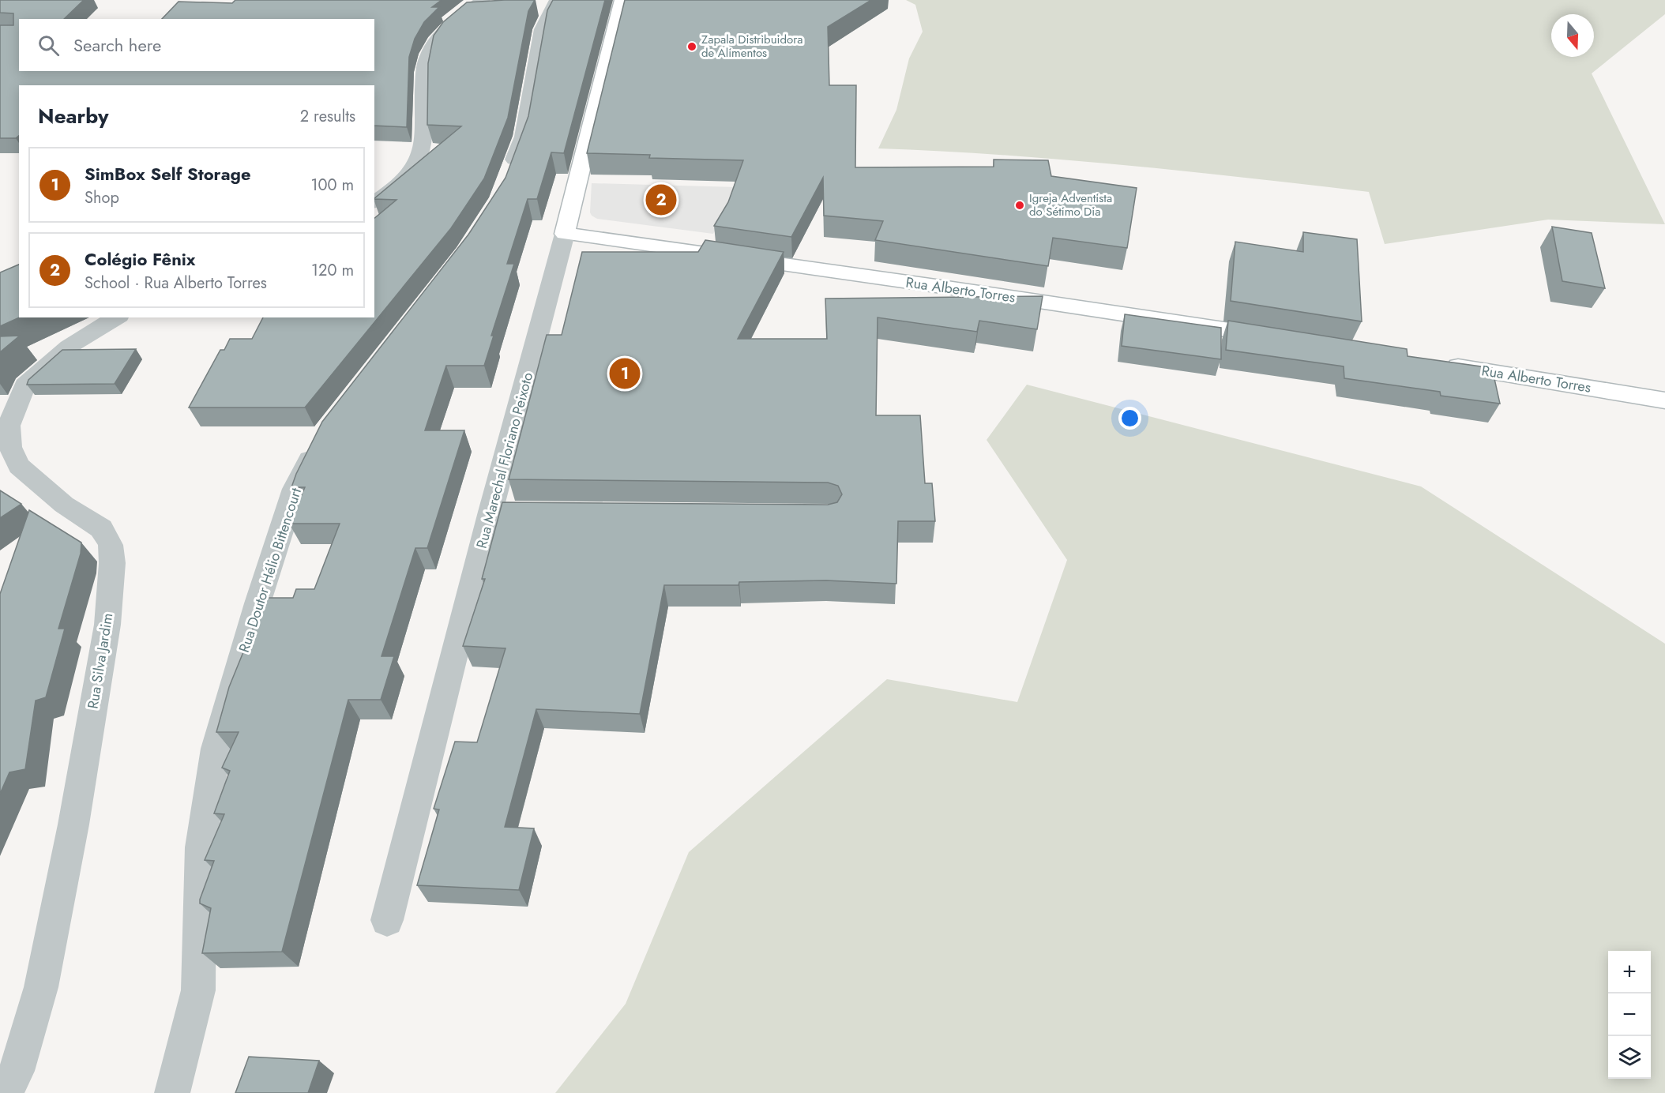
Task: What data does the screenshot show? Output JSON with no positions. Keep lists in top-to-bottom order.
{
  "streets": {
    "main road": ["Rua Alberto Torres", "Rua Marechal Floriano Peixoto"],
    "street": ["Rua Doutor Hélio Bittencourt", "Rua Silva Jardim"]
  },
  "crossings": [
    ["Rua Alberto Torres", "Rua Marechal Floriano Peixoto"]
  ],
  "places": ["Zapala Distribuidora de Alimentos", "Igreja Adventista do Sétimo Dia"],
  "north": "bottom",
  "page": {
    "search": "Search here",
    "heading": ["Nearby", "2 results"],
    "list": [
      {
        "mark": "1",
        "name": "SimBox Self Storage",
        "note": "Shop",
        "value": "100 m"
      },
      {
        "mark": "2",
        "name": "Colégio Fênix",
        "note": "School · Rua Alberto Torres",
        "value": "120 m"
      }
    ],
    "pins": ["2", "1"],
    "map_buttons": ["+", "−"]
  }
}
